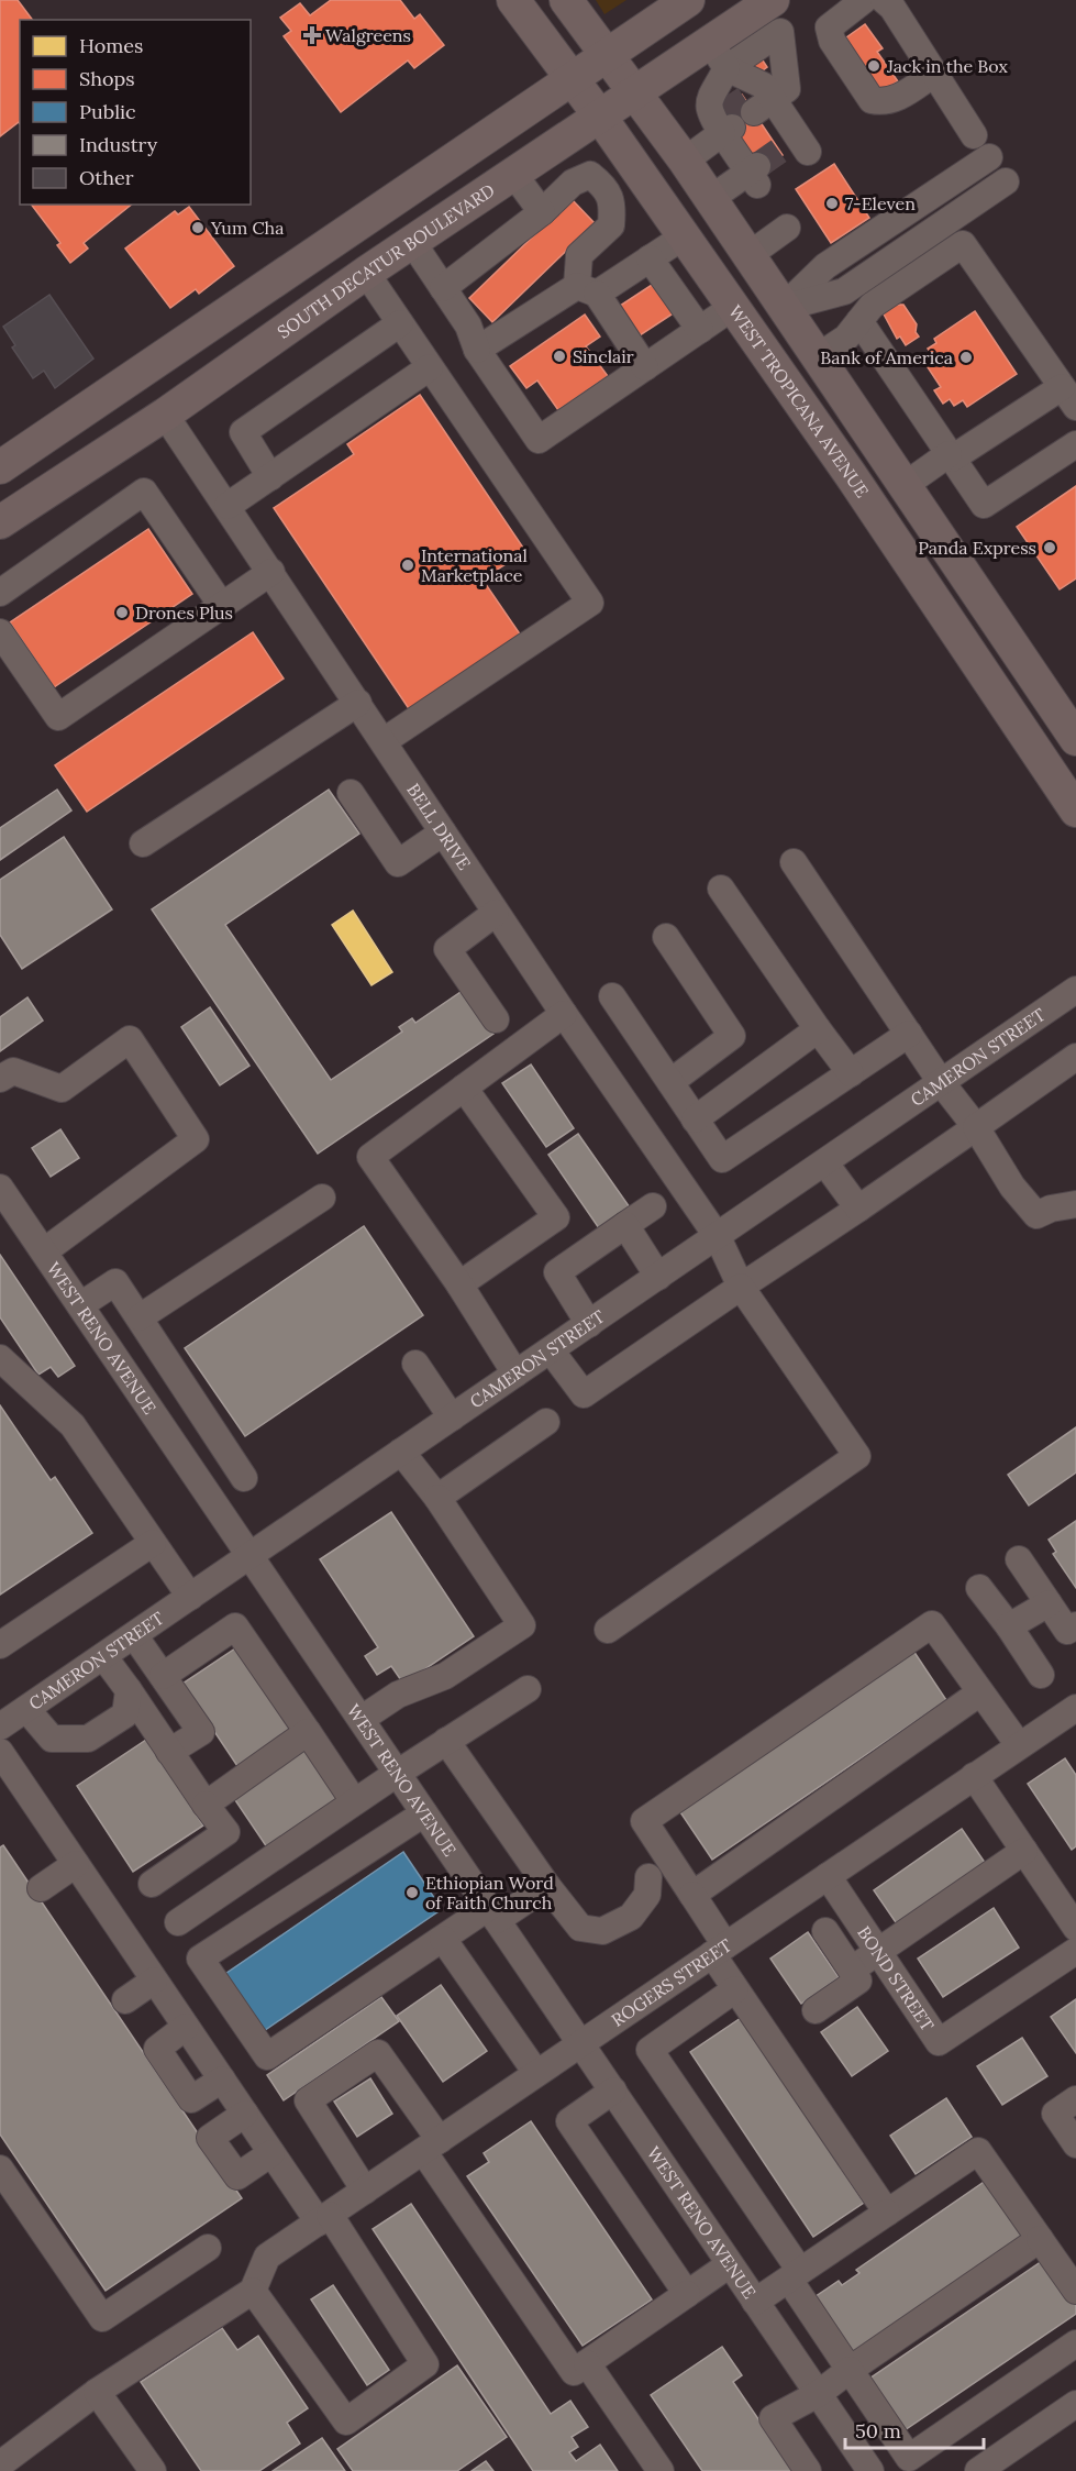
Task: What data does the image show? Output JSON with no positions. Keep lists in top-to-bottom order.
{
  "streets": {
    "main road": ["SOUTH DECATUR BOULEVARD", "WEST TROPICANA AVENUE"],
    "street": [
      "BELL DRIVE",
      "CAMERON STREET",
      "WEST RENO AVENUE",
      "BOND STREET",
      "ROGERS STREET"
    ]
  },
  "crossings": [
    ["SOUTH DECATUR BOULEVARD", "WEST TROPICANA AVENUE"],
    ["SOUTH DECATUR BOULEVARD", "BELL DRIVE"],
    ["BELL DRIVE", "CAMERON STREET"],
    ["CAMERON STREET", "WEST RENO AVENUE"],
    ["WEST RENO AVENUE", "ROGERS STREET"],
    ["BOND STREET", "ROGERS STREET"]
  ],
  "places": {
    "health": ["Walgreens"],
    "other": [
      "Jack in the Box",
      "7-Eleven",
      "Yum Cha",
      "Sinclair",
      "Bank of America",
      "Panda Express",
      "International Marketplace",
      "Drones Plus",
      "Ethiopian Word of Faith Church"
    ]
  },
  "legend": [
    "Homes",
    "Shops",
    "Public",
    "Industry",
    "Other"
  ],
  "scale_bar": "50 m"
}
